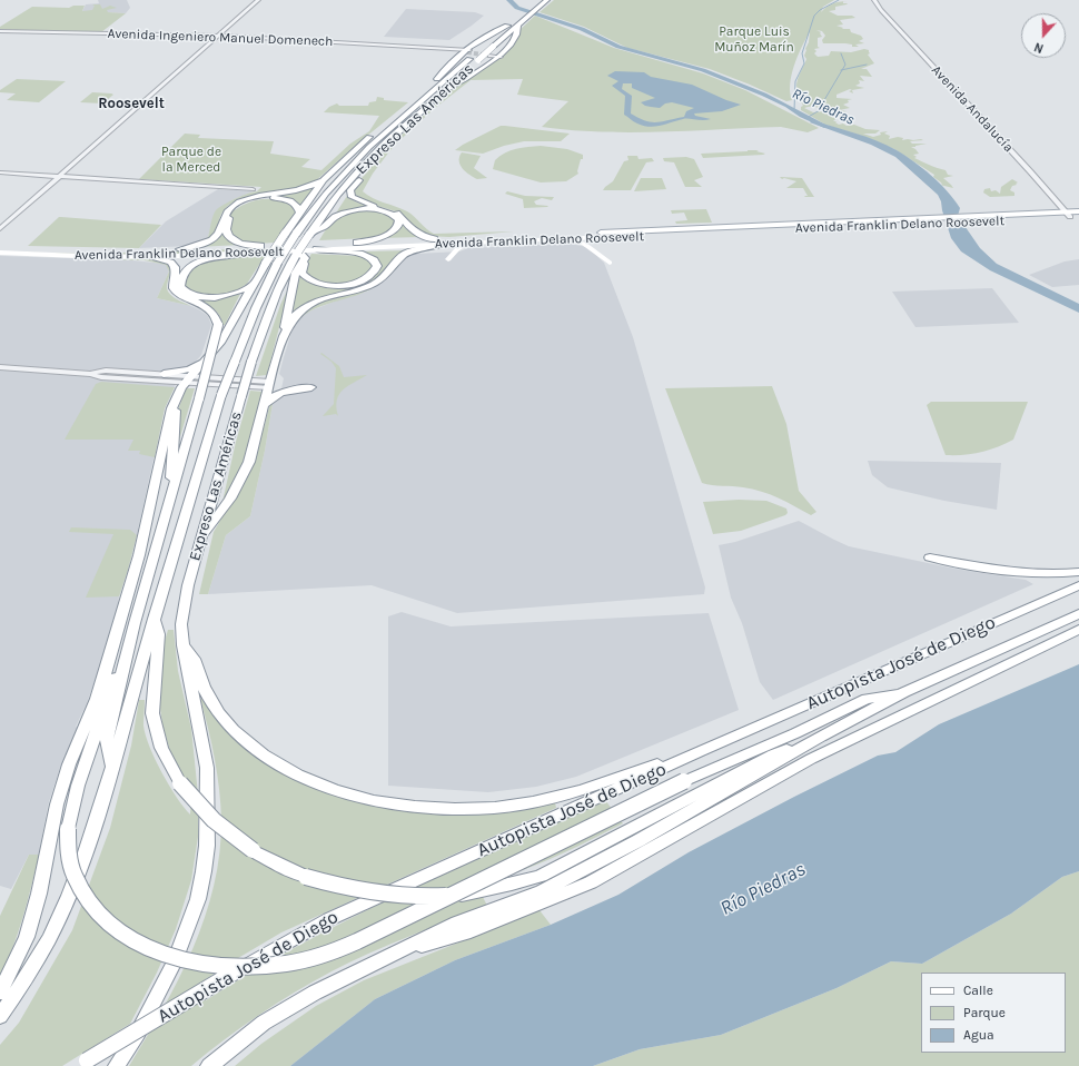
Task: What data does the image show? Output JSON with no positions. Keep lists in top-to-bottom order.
{
  "streets": {
    "highway": ["Expreso Las Américas", "Autopista José de Diego"],
    "main road": ["Avenida Franklin Delano Roosevelt"],
    "street": ["Avenida Ingeniero Manuel Domenech", "Avenida Andalucía"]
  },
  "crossings": [
    ["Avenida Ingeniero Manuel Domenech", "Expreso Las Américas"],
    ["Avenida Andalucía", "Avenida Franklin Delano Roosevelt"]
  ],
  "districts": ["Roosevelt"],
  "water": ["Río Piedras"],
  "parks": ["Parque Luis Muñoz Marín", "Parque de la Merced"],
  "legend": ["Calle", "Parque", "Agua"],
  "north": "bottom"
}
